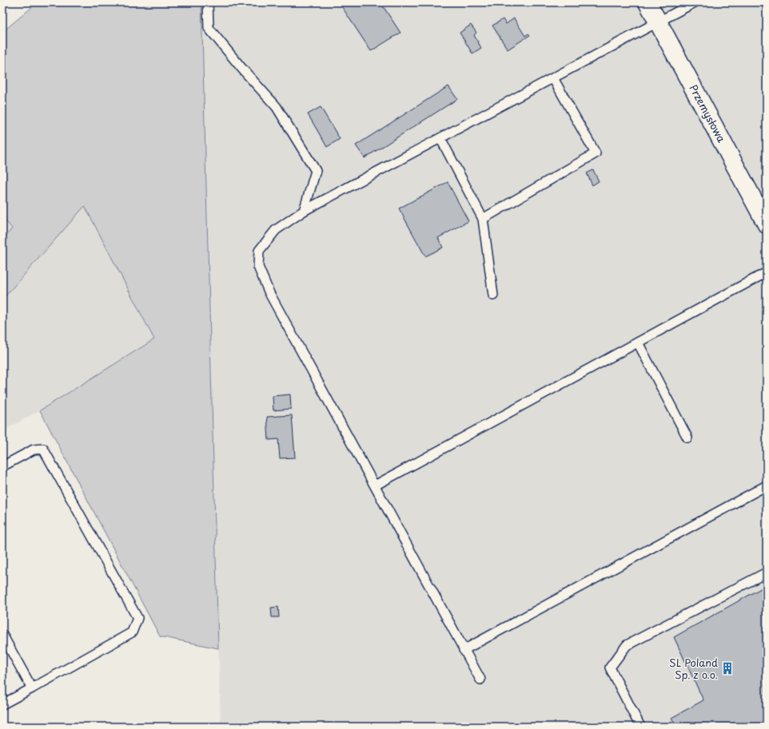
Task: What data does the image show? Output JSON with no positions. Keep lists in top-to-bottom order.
{
  "streets": {
    "street": ["Przemysłowa"]
  },
  "places": {
    "building": ["SL Poland Sp. z o.o."]
  }
}
